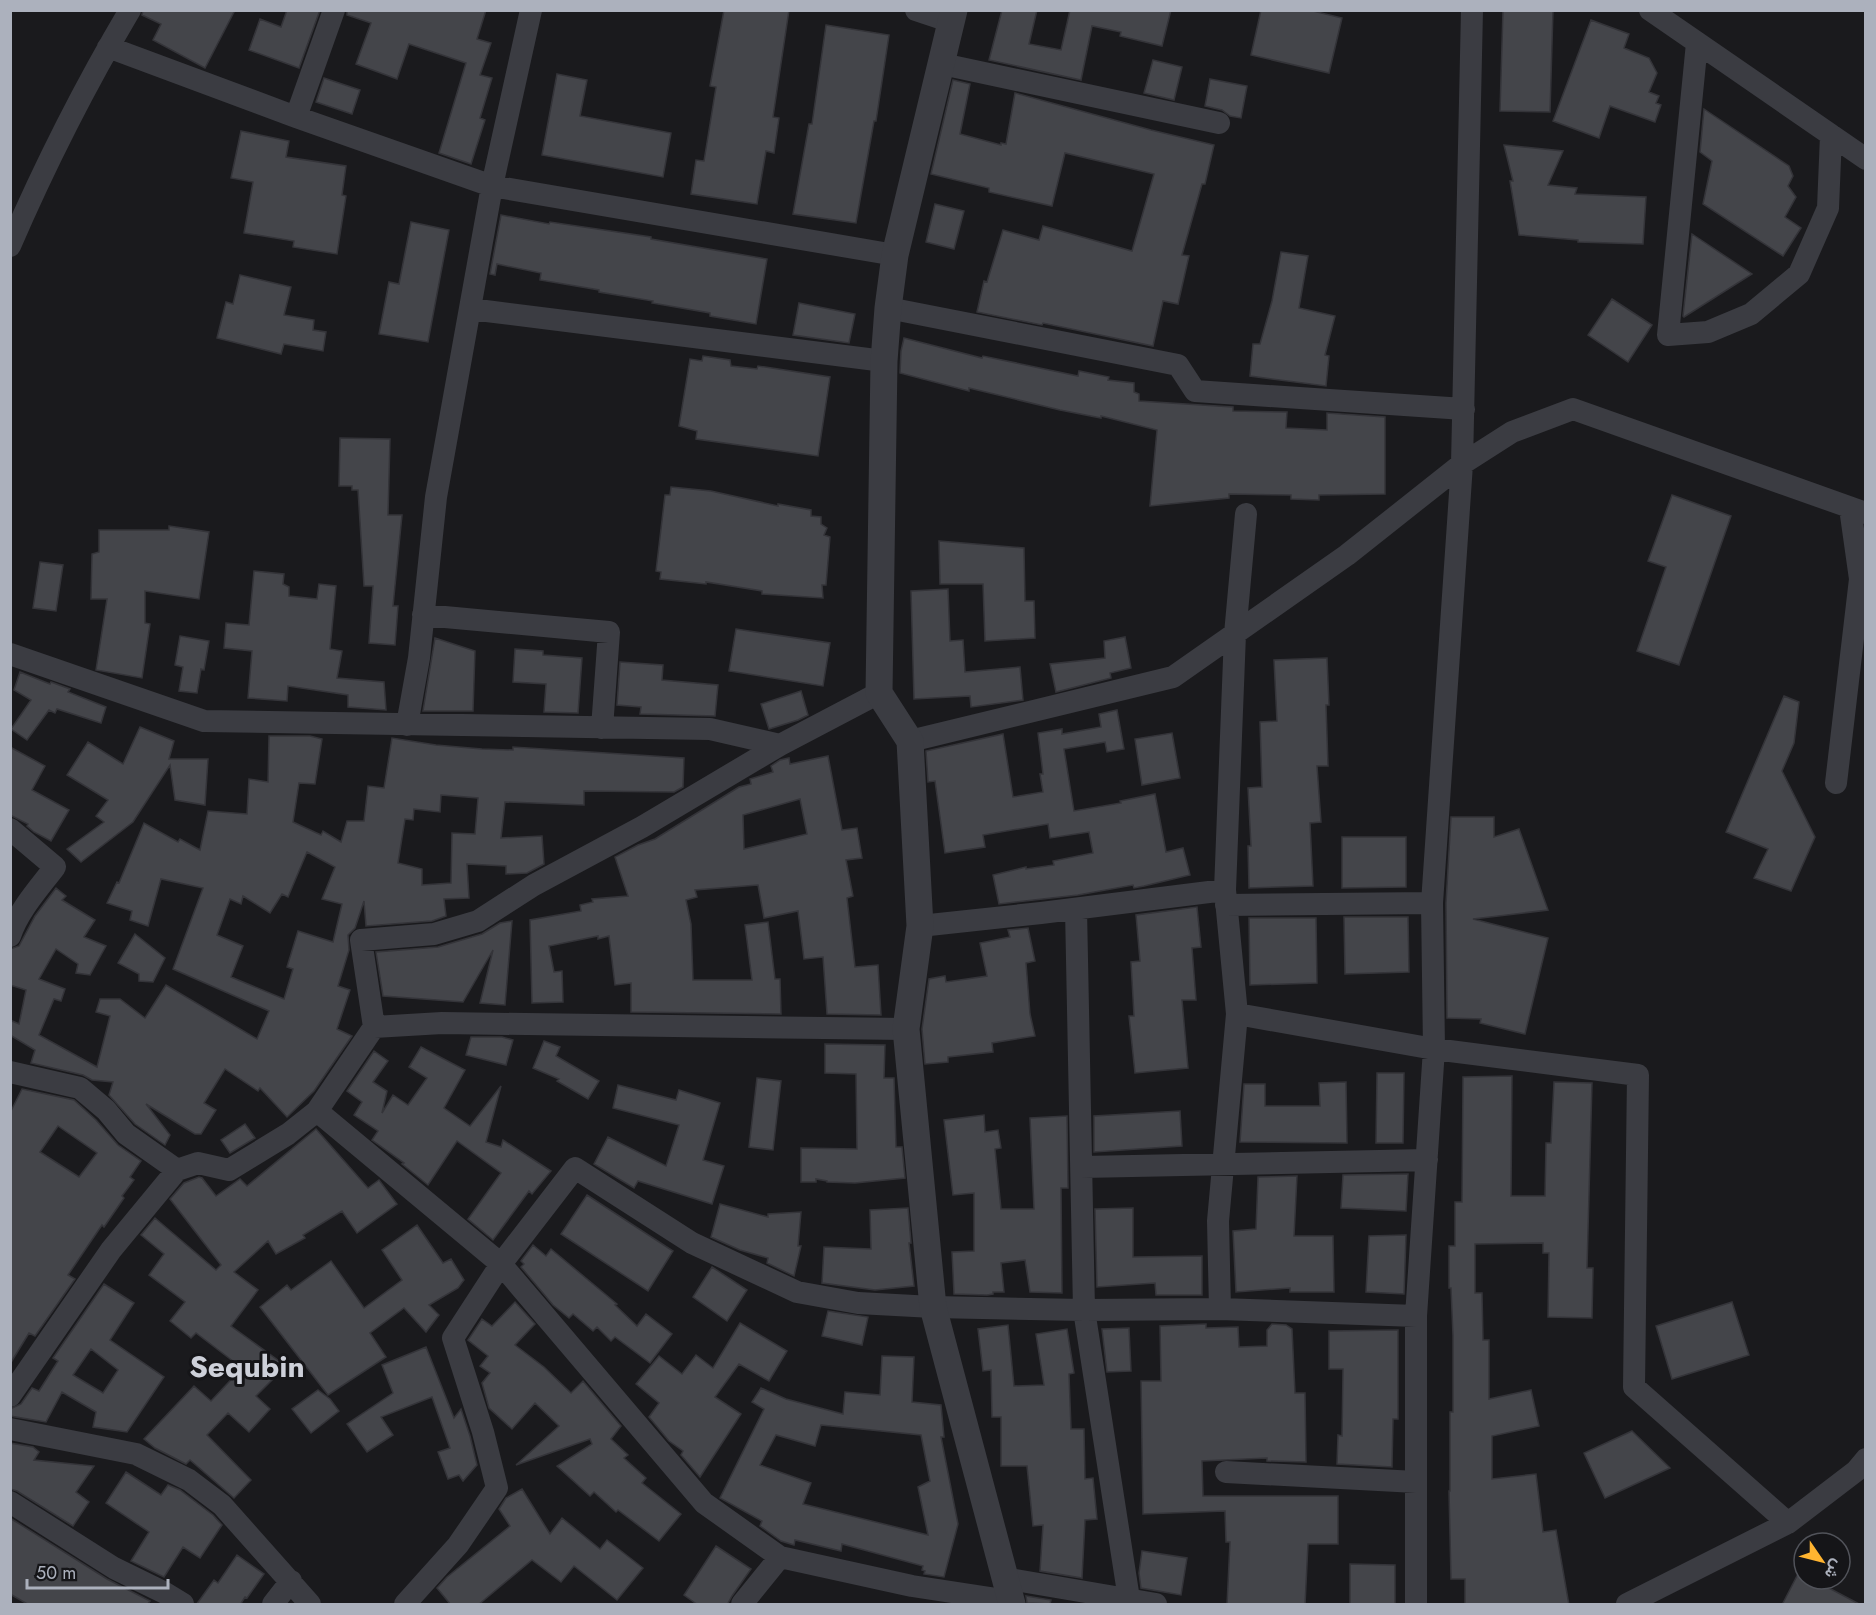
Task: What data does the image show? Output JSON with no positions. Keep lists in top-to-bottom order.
{
  "districts": ["Sequbin"],
  "scale_bar": "50 m",
  "north": "bottom right"
}
